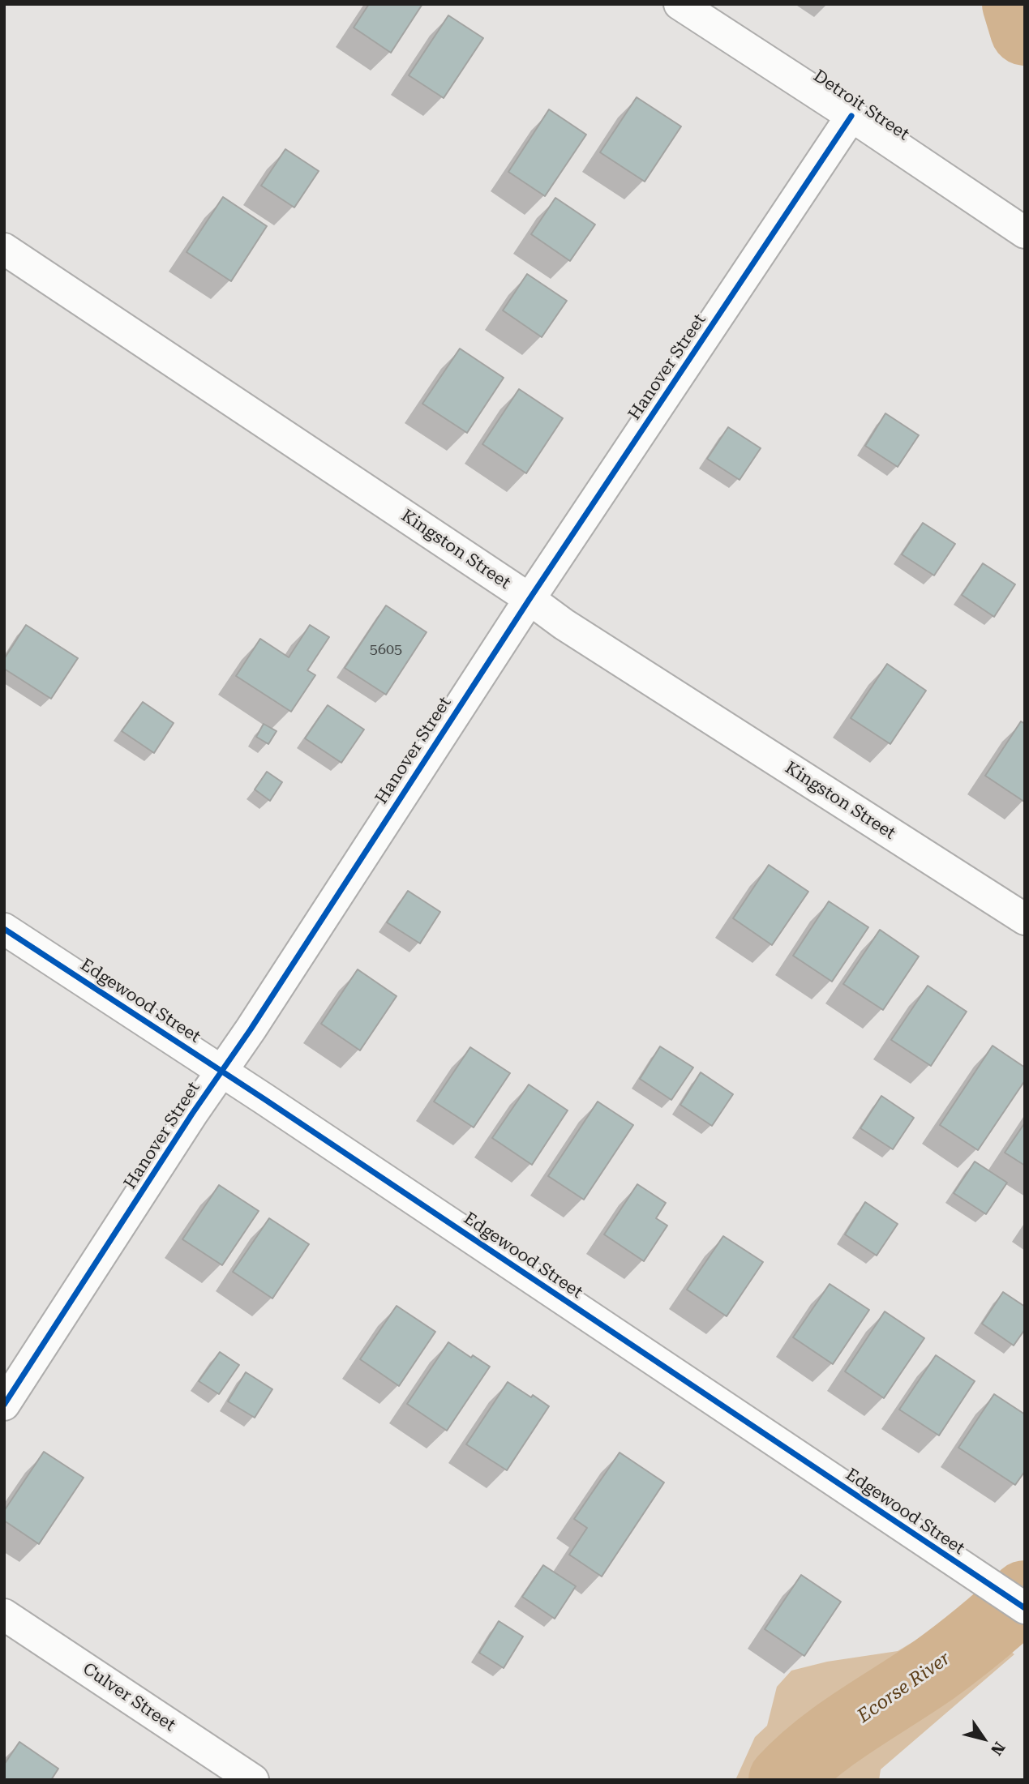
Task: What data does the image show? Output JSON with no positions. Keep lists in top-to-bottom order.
{
  "streets": {
    "street": [
      "Detroit Street",
      "Hanover Street",
      "Kingston Street",
      "Edgewood Street",
      "Culver Street"
    ]
  },
  "crossings": [
    ["Detroit Street", "Hanover Street"],
    ["Hanover Street", "Kingston Street"],
    ["Hanover Street", "Edgewood Street"]
  ],
  "water": ["Ecorse River"],
  "house_numbers": ["5605"],
  "north": "bottom right"
}
